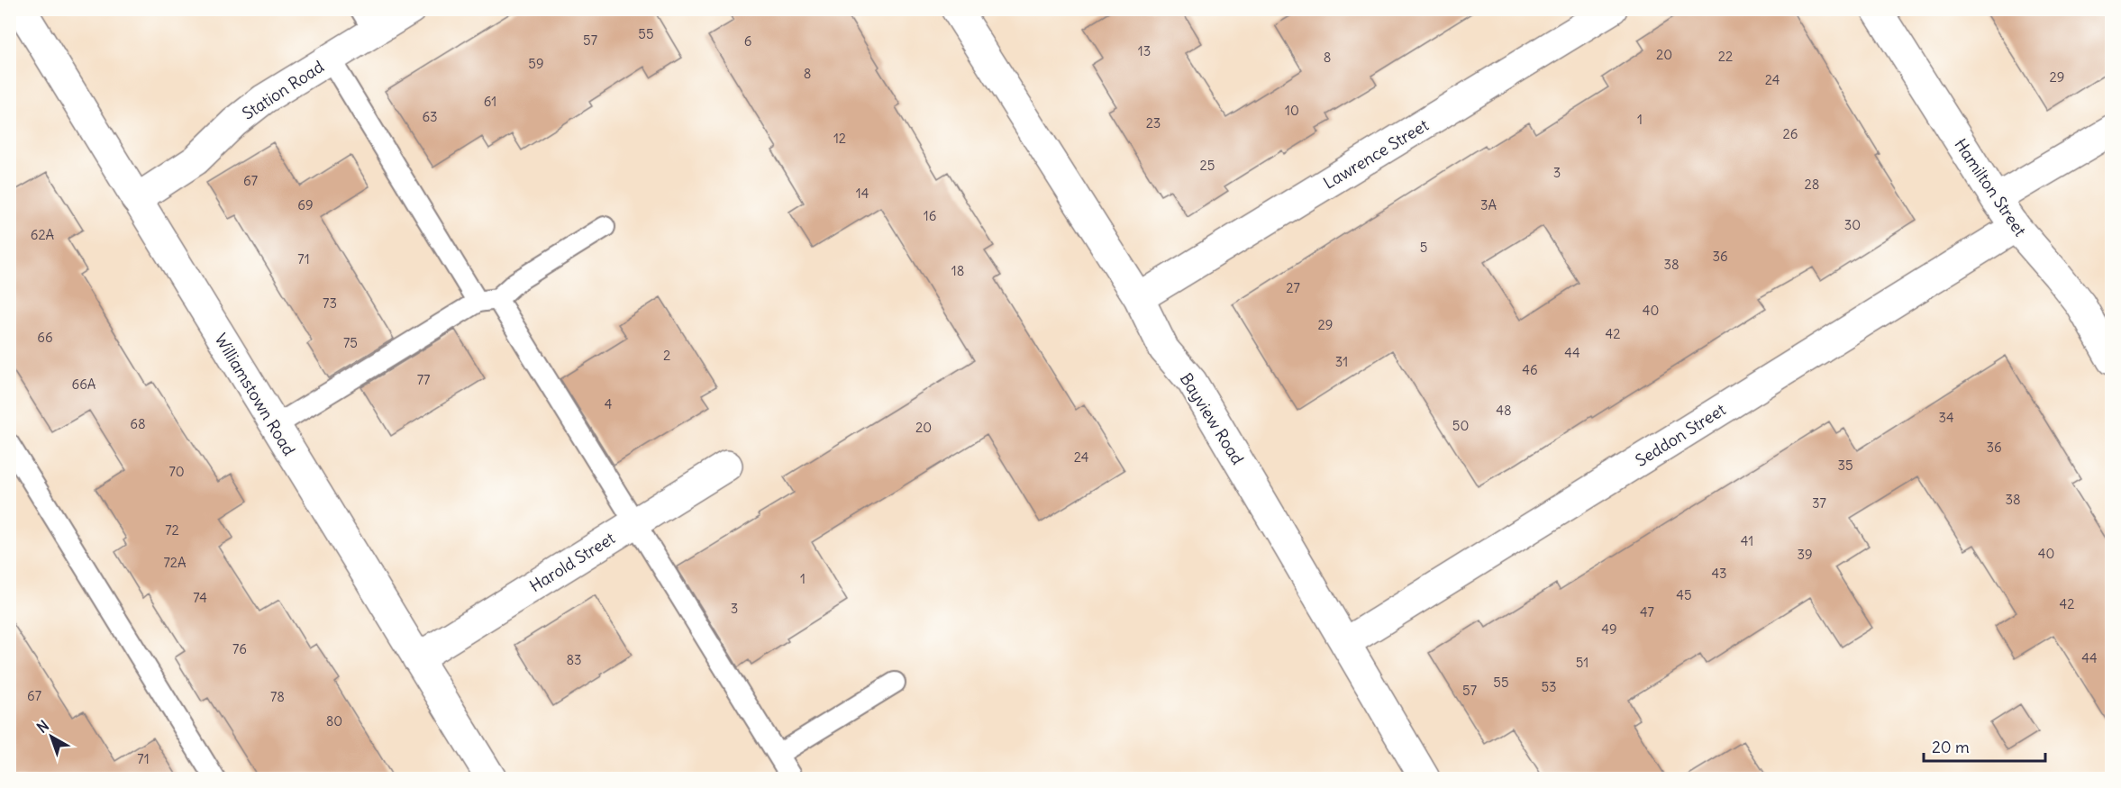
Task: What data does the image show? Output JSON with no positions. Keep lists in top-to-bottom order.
{
  "streets": {
    "street": [
      "Station Road",
      "Lawrence Street",
      "Hamilton Street",
      "Williamstown Road",
      "Bayview Road",
      "Seddon Street",
      "Harold Street"
    ]
  },
  "crossings": [
    ["Station Road", "Williamstown Road"],
    ["Lawrence Street", "Bayview Road"],
    ["Hamilton Street", "Seddon Street"],
    ["Williamstown Road", "Harold Street"],
    ["Bayview Road", "Seddon Street"]
  ],
  "house_numbers": [
    "55",
    "57",
    "6",
    "13",
    "20",
    "22",
    "8",
    "59",
    "8",
    "29",
    "24",
    "61",
    "10",
    "63",
    "1",
    "23",
    "26",
    "12",
    "25",
    "3",
    "67",
    "28",
    "14",
    "69",
    "3A",
    "16",
    "30",
    "62A",
    "5",
    "36",
    "71",
    "38",
    "18",
    "27",
    "73",
    "40",
    "29",
    "42",
    "66",
    "75",
    "44",
    "2",
    "31",
    "46",
    "77",
    "66A",
    "4",
    "48",
    "34",
    "68",
    "50",
    "20",
    "36",
    "24",
    "35",
    "70",
    "38",
    "37",
    "72",
    "41",
    "40",
    "39",
    "72A",
    "43",
    "1",
    "45",
    "74",
    "42",
    "3",
    "47",
    "49",
    "76",
    "44",
    "83",
    "51",
    "55",
    "53",
    "57",
    "67",
    "78",
    "80",
    "71"
  ],
  "scale_bar": "20 m",
  "north": "top left"
}
